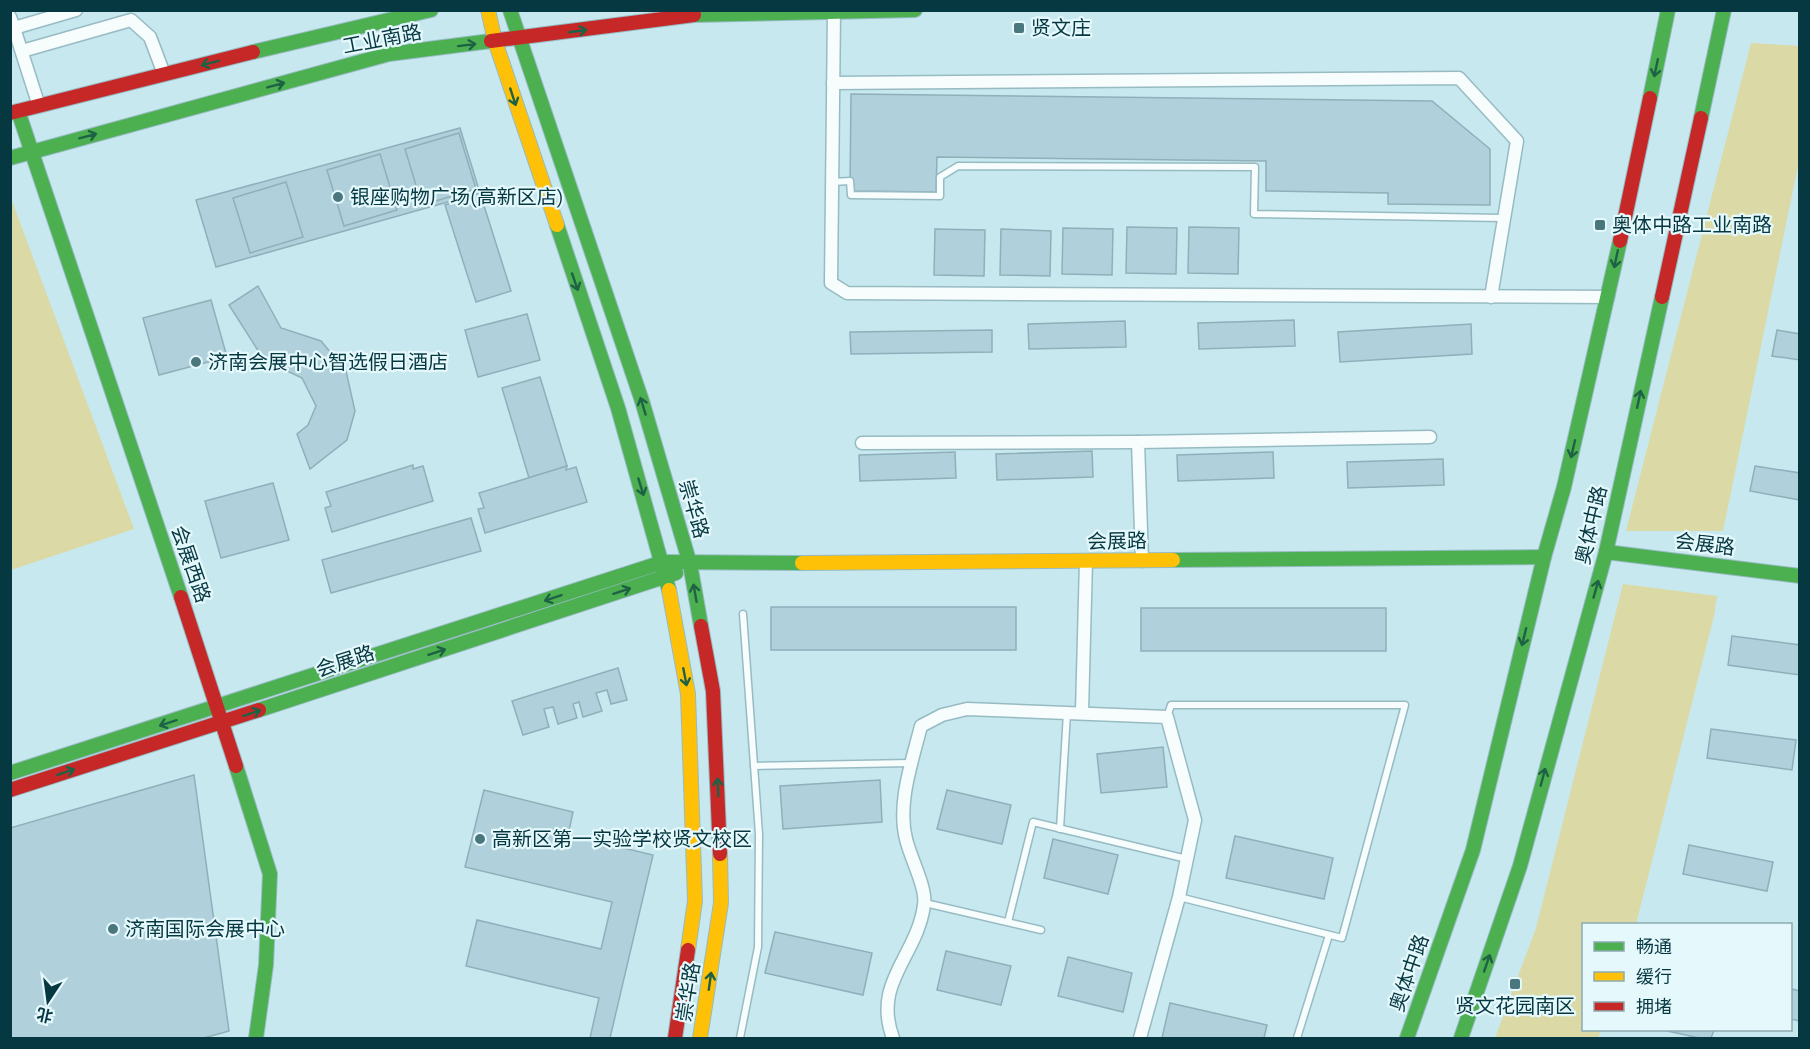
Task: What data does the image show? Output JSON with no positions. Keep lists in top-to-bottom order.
{
  "streets": {
    "main road": [
      "工业南路",
      "崇华路",
      "奥体中路",
      "会展路",
      "会展西路"
    ]
  },
  "crossings": [
    ["工业南路", "崇华路"],
    ["工业南路", "会展西路"],
    ["崇华路", "会展路"],
    ["奥体中路", "会展路"],
    ["会展路", "会展西路"]
  ],
  "places": {
    "transit": ["贤文庄", "奥体中路工业南路", "贤文花园南区"],
    "other": [
      "银座购物广场(高新区店)",
      "济南会展中心智选假日酒店",
      "高新区第一实验学校贤文校区",
      "济南国际会展中心"
    ]
  },
  "legend": ["畅通", "缓行", "拥堵"],
  "north": "bottom"
}
